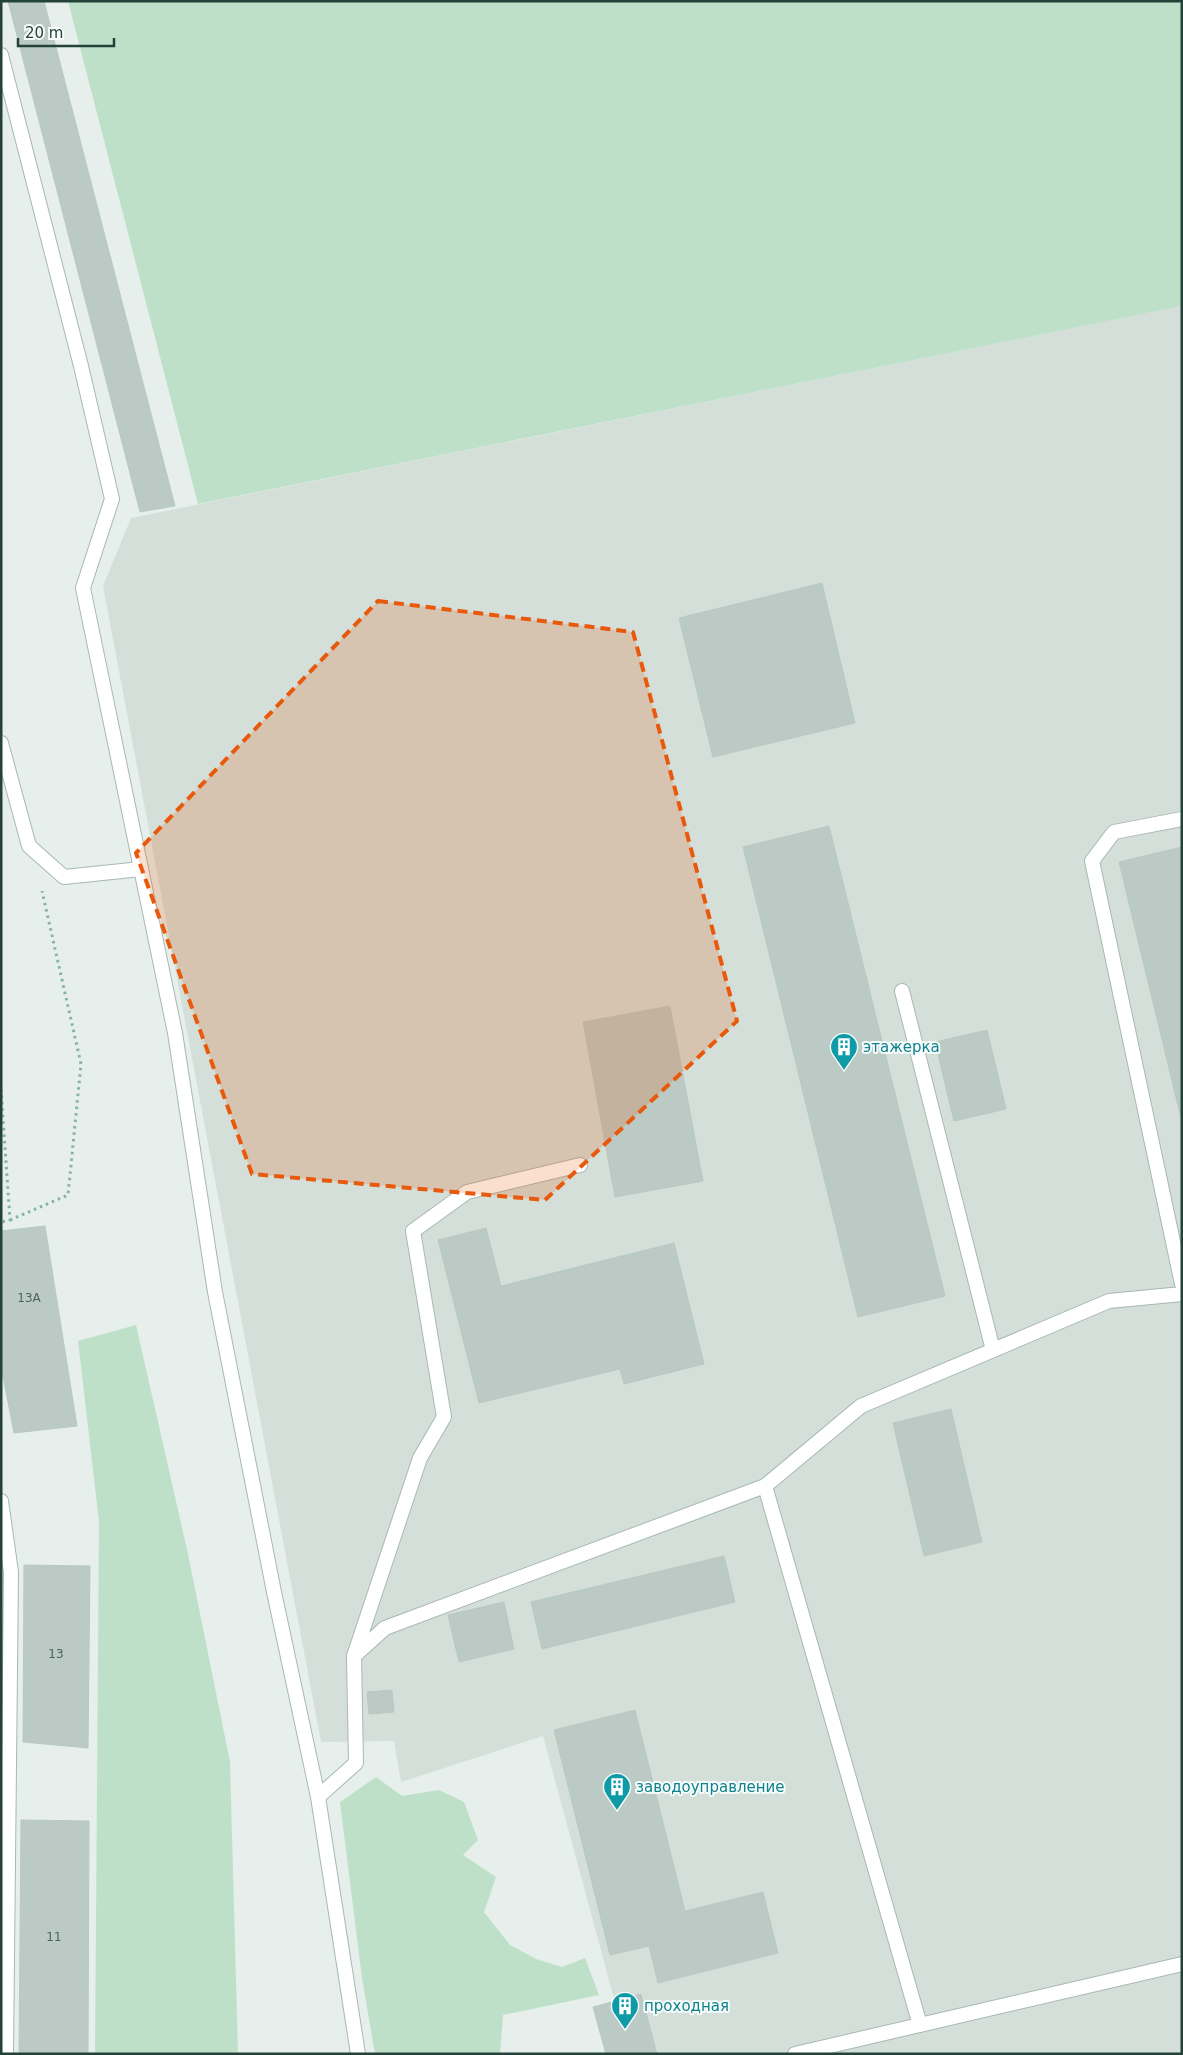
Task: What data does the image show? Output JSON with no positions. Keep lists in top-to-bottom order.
{
  "places": {
    "building": ["этажерка", "заводоуправление", "проходная"]
  },
  "house_numbers": ["13А", "13", "11"],
  "scale_bar": "20 m"
}
